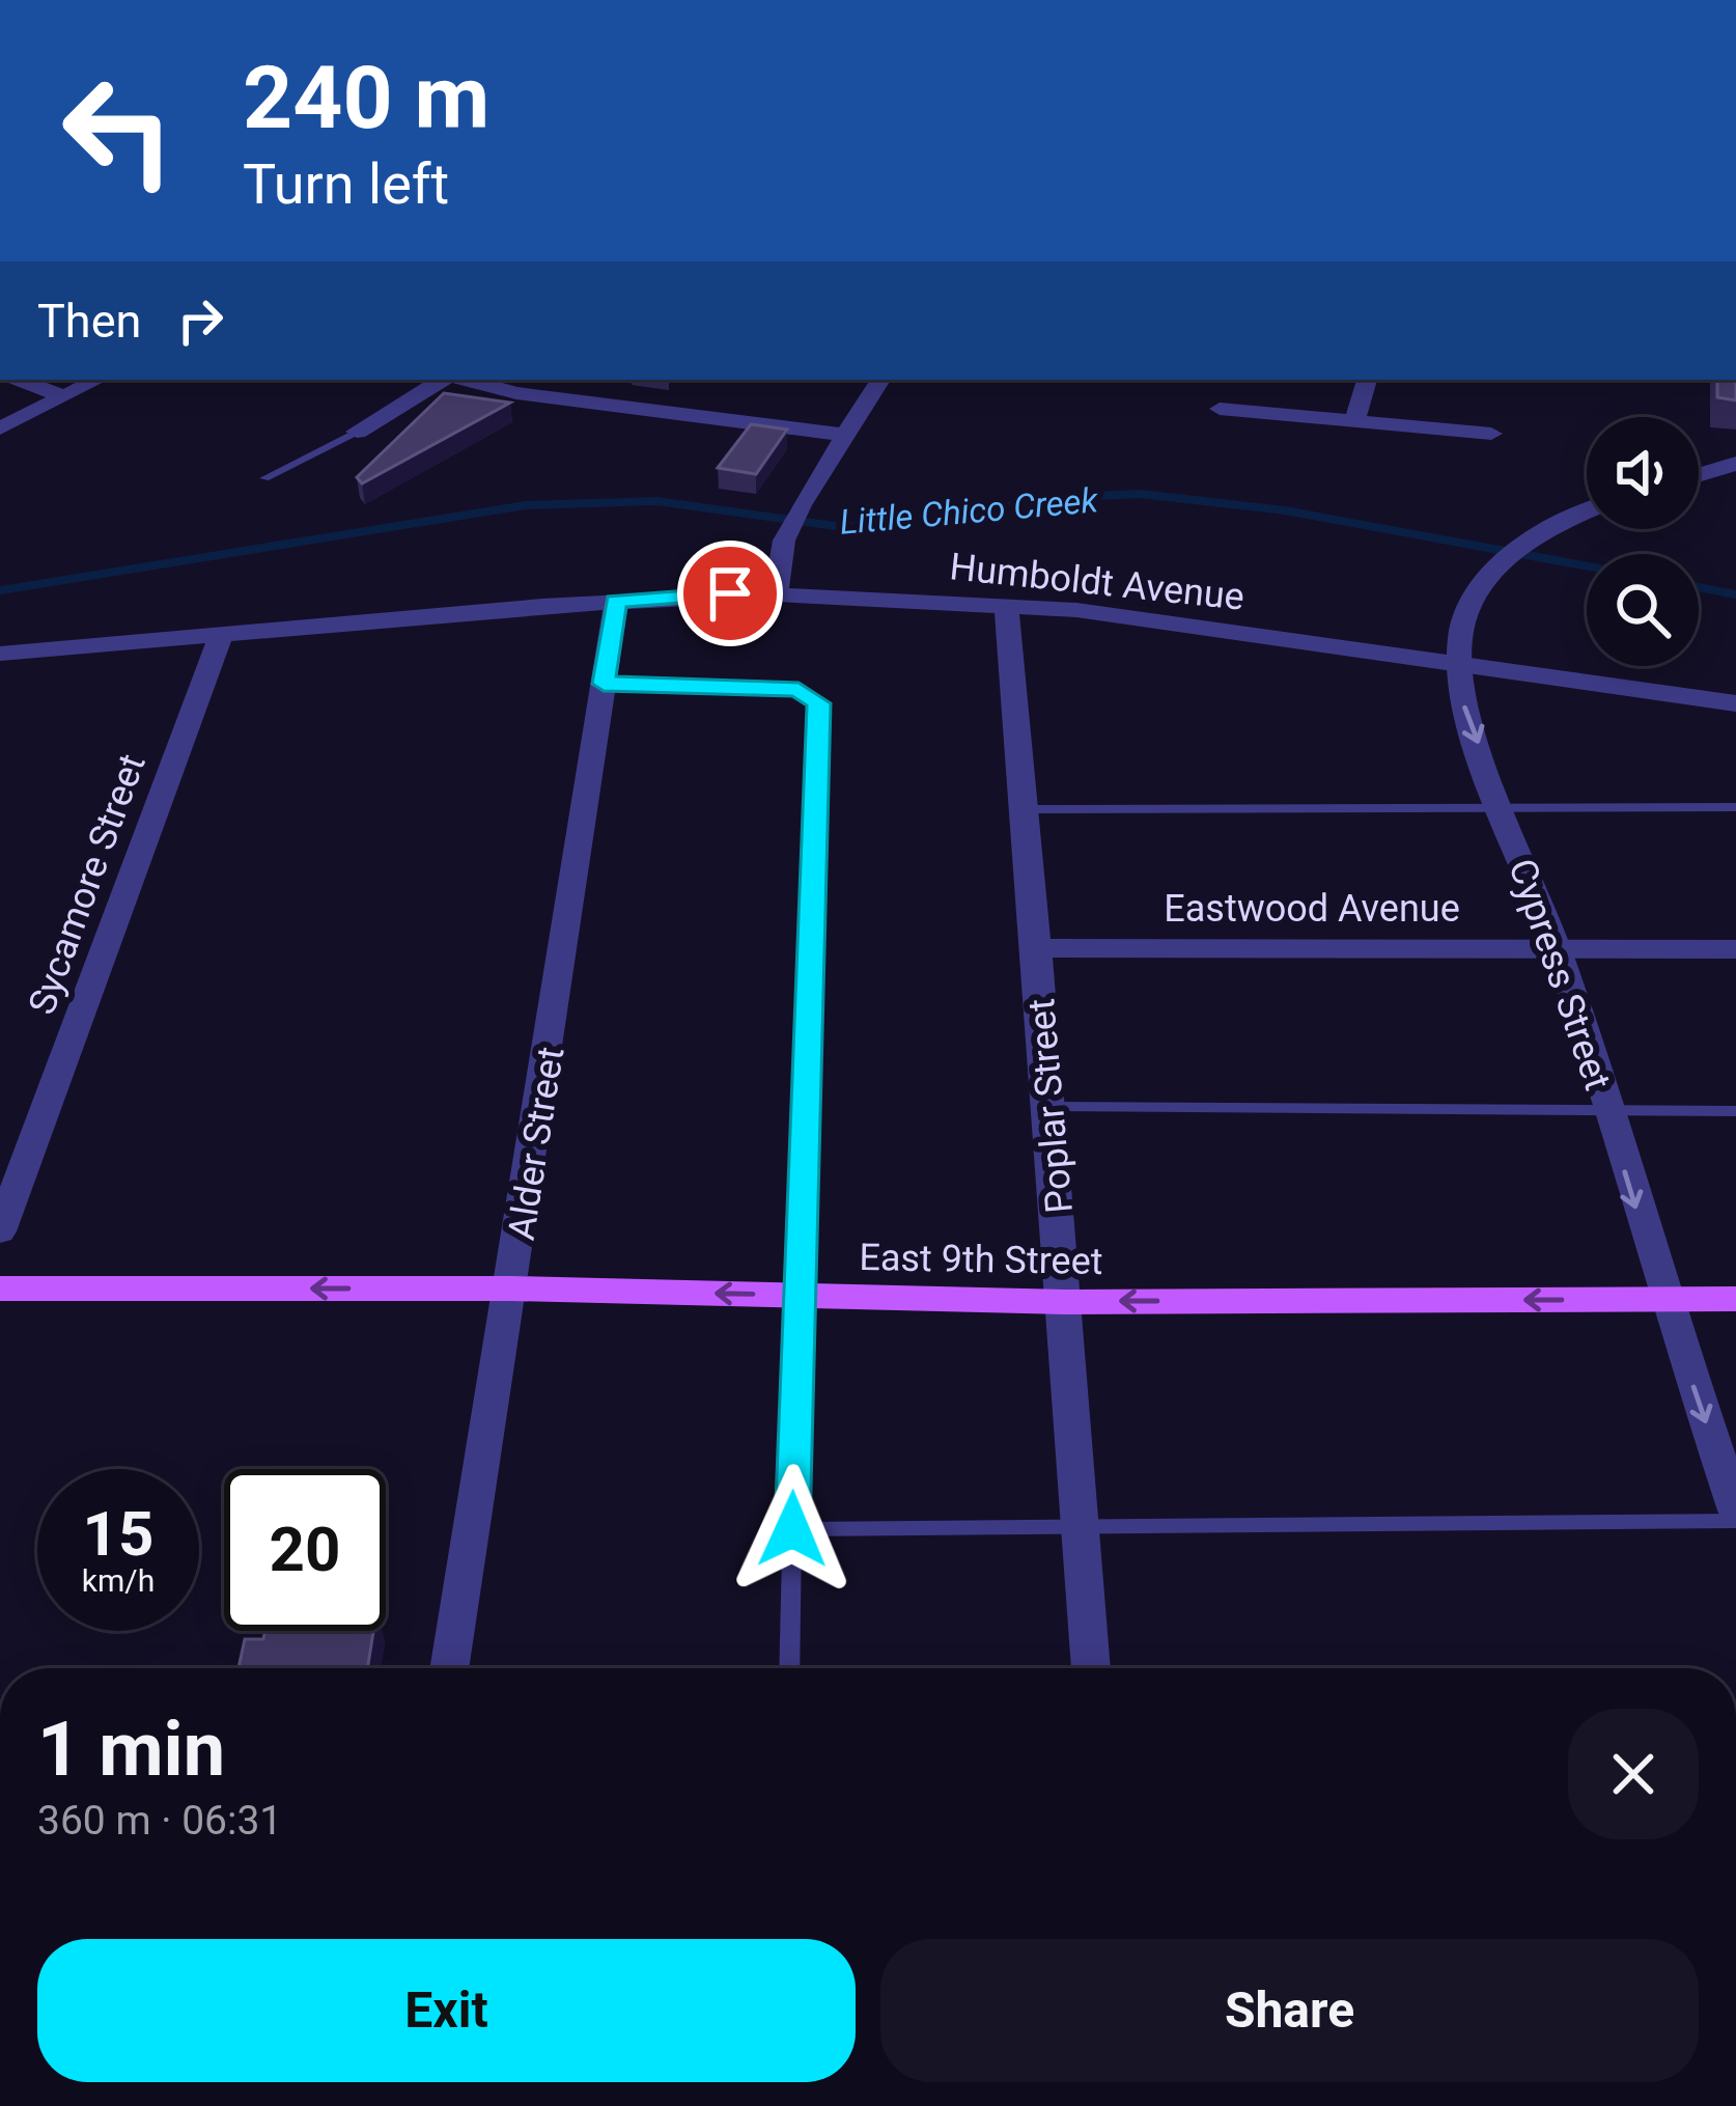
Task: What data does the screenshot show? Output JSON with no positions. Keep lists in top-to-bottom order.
{
  "streets": {
    "main road": ["East 9th Street"],
    "street": [
      "Humboldt Avenue",
      "Sycamore Street",
      "Eastwood Avenue",
      "Cypress Street",
      "Poplar Street",
      "Alder Street"
    ]
  },
  "crossings": [
    ["Humboldt Avenue", "Sycamore Street"],
    ["Humboldt Avenue", "Cypress Street"],
    ["Humboldt Avenue", "Poplar Street"],
    ["Humboldt Avenue", "Alder Street"],
    ["Eastwood Avenue", "Cypress Street"],
    ["Eastwood Avenue", "Poplar Street"],
    ["Cypress Street", "East 9th Street"],
    ["Poplar Street", "East 9th Street"],
    ["Alder Street", "East 9th Street"]
  ],
  "one_way": ["Cypress Street", "East 9th Street"],
  "water": ["Little Chico Creek"],
  "page": {
    "turn": ["240 m", "Turn left"],
    "then": "Then",
    "speed": "15 km/h",
    "limit": "20",
    "heading": ["1 min", "360 m · 06:31"],
    "buttons": ["Exit", "Share"]
  }
}
